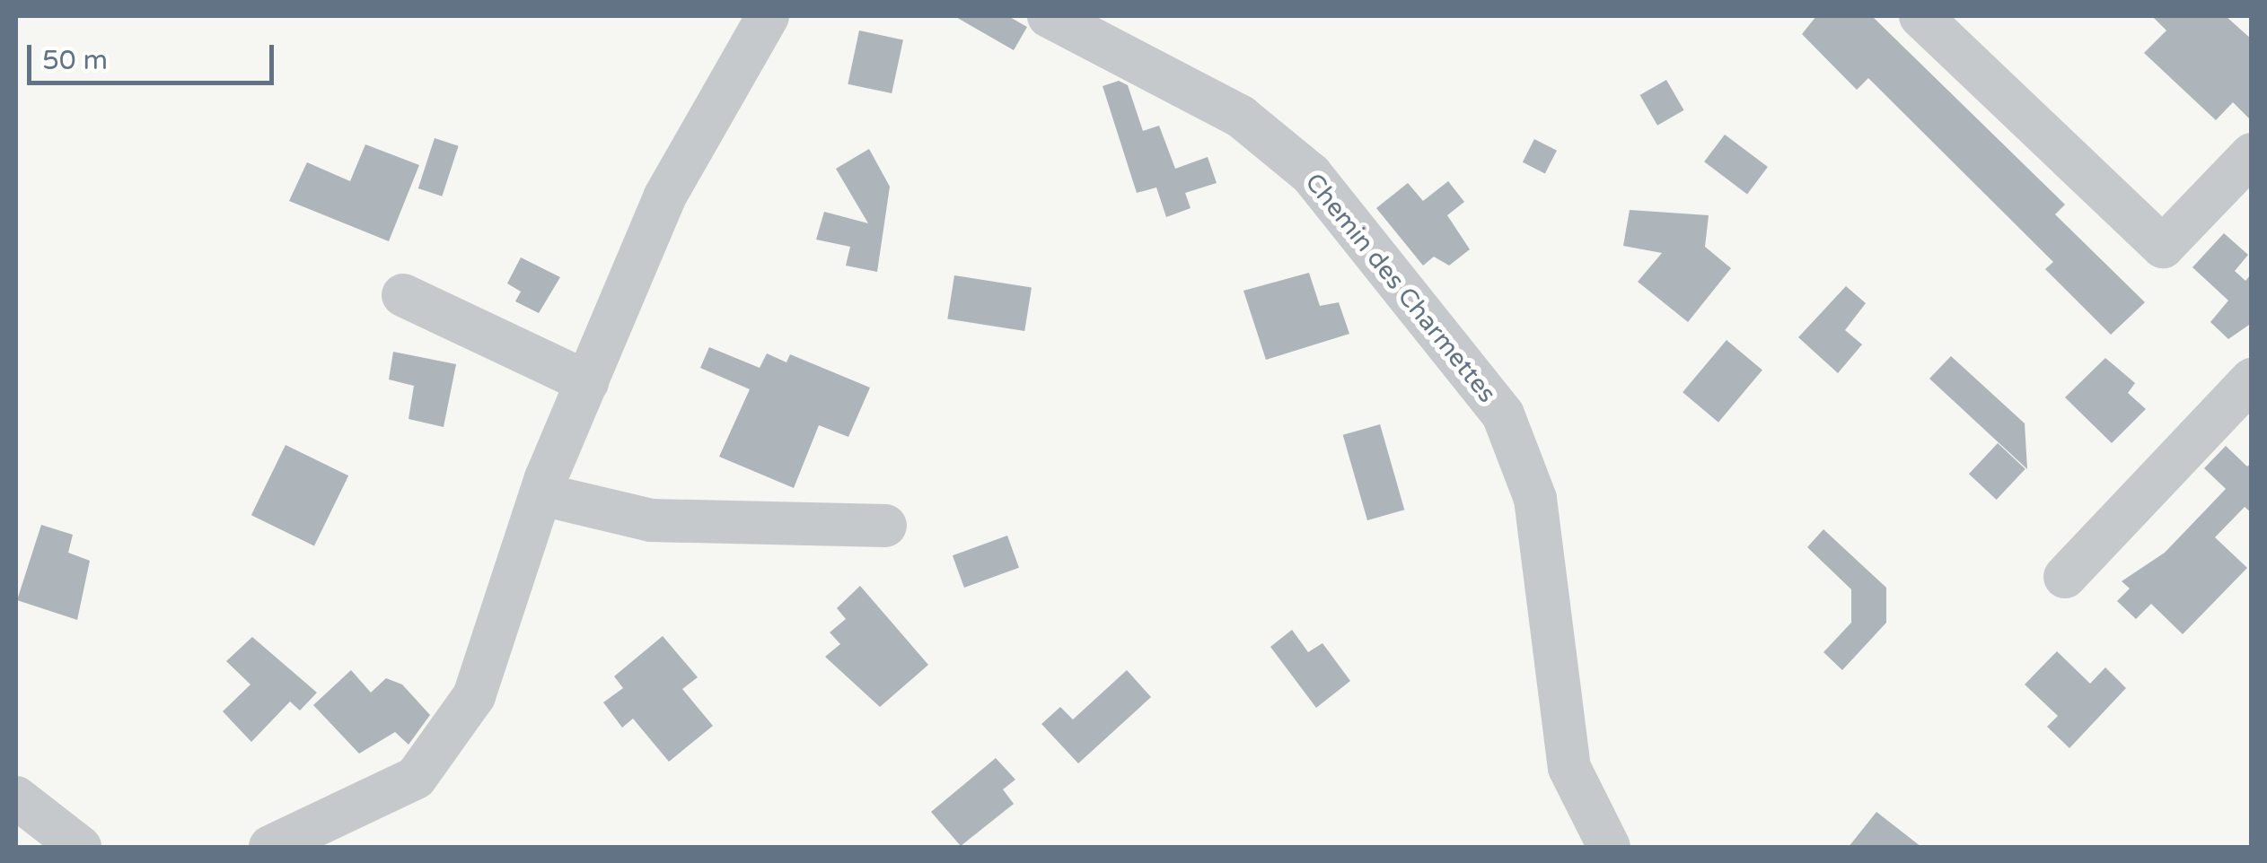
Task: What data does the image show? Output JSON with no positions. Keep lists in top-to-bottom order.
{
  "streets": {
    "street": ["Chemin des Charmettes"]
  },
  "scale_bar": "50 m"
}
